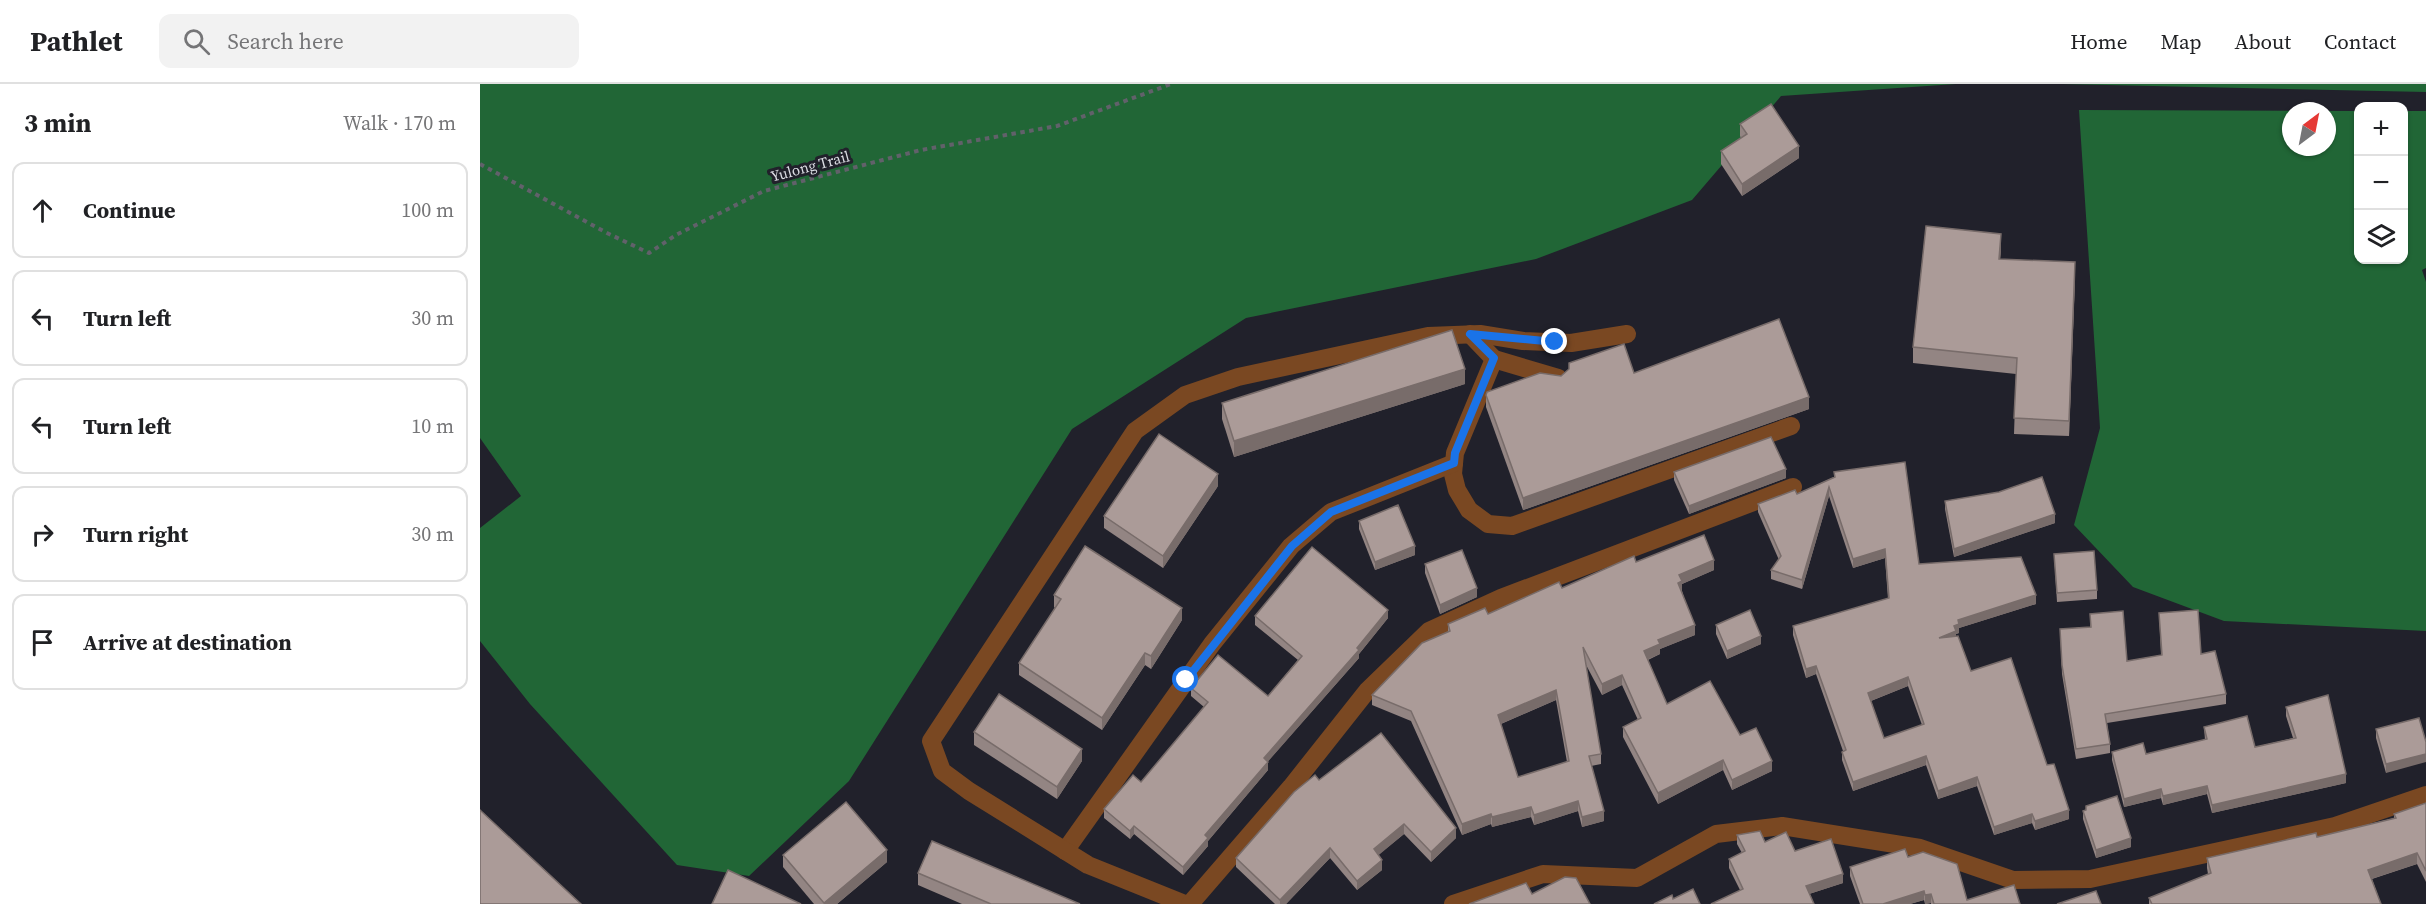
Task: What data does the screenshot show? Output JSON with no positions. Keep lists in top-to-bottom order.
{
  "streets": {
    "path": ["Yulong Trail"]
  },
  "north": "top right",
  "page": {
    "header": "Pathlet",
    "search": "Search here",
    "nav": [
      "Home",
      "Map",
      "About",
      "Contact"
    ],
    "heading": ["3 min", "Walk · 170 m"],
    "map_buttons": ["+", "−"],
    "list": [
      ["Continue", "100 m"],
      ["Turn left", "30 m"],
      ["Turn left", "10 m"],
      ["Turn right", "30 m"],
      "Arrive at destination"
    ]
  }
}
